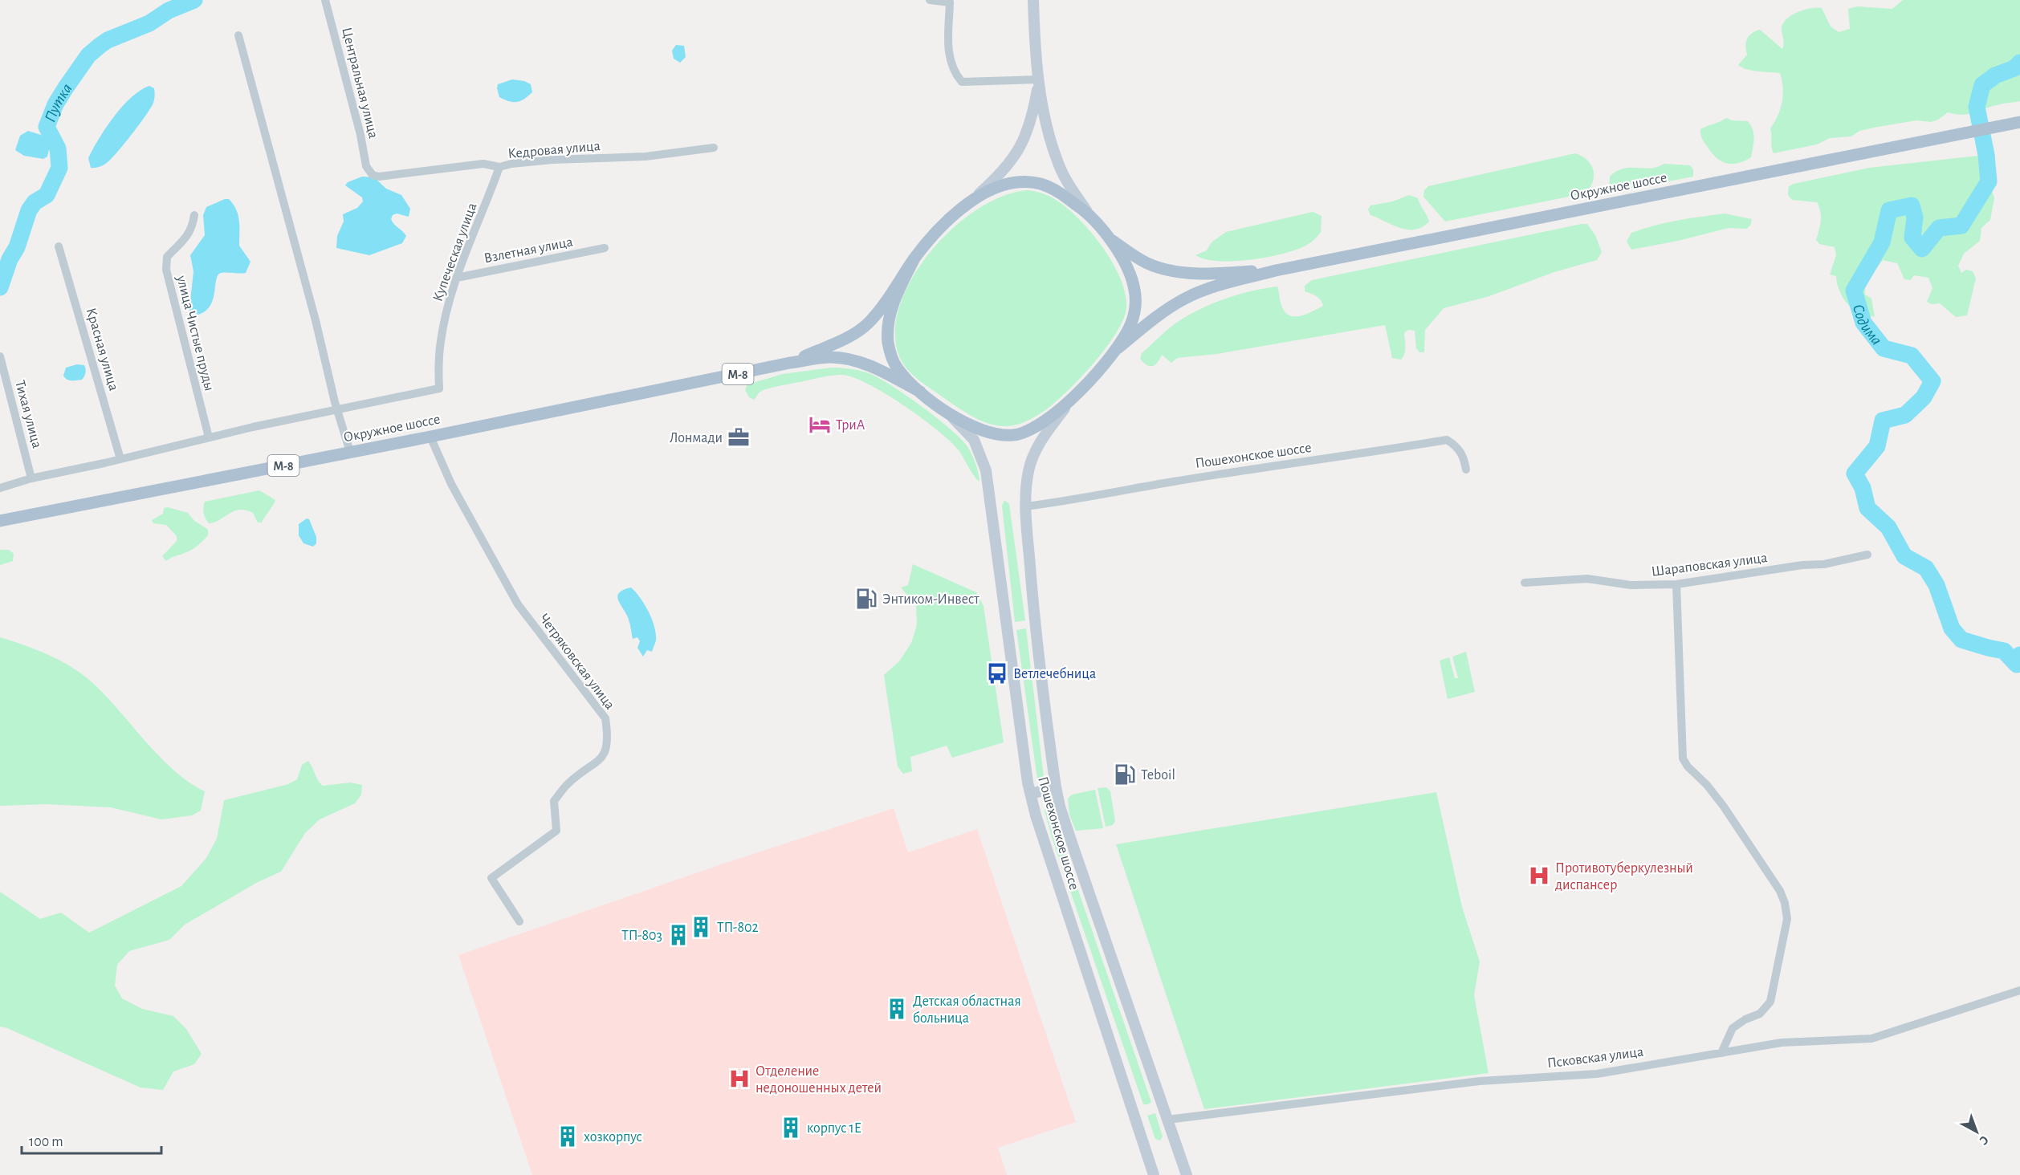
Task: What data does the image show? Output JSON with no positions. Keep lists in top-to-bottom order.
{
  "streets": {
    "main road": ["Окружное шоссе", "М-8", "Пошехонское шоссе"],
    "street": [
      "Центральная улица",
      "Кедровая улица",
      "Взлетная улица",
      "Купеческая улица",
      "улица Чистые пруды",
      "Красная улица",
      "Тихая улица",
      "Шараповская улица",
      "Четряковская улица",
      "Псковская улица"
    ]
  },
  "crossings": [
    ["Центральная улица", "Кедровая улица"],
    ["Кедровая улица", "Купеческая улица"],
    ["Окружное шоссе", "Пошехонское шоссе"],
    ["Окружное шоссе", "Четряковская улица"],
    ["Взлетная улица", "Купеческая улица"],
    ["Пошехонское шоссе", "Псковская улица"]
  ],
  "water": ["Путка", "Содима"],
  "places": {
    "hotel": ["ТриА"],
    "office": ["Лонмади"],
    "fuel station": ["Энтиком-Инвест", "Teboil"],
    "bus stop": ["Ветлечебница"],
    "hospital": ["Противотуберкулезный диспансер", "Отделение недоношенных детей"],
    "building": [
      "ТП-802",
      "ТП-803",
      "Детская областная больница",
      "корпус 1Е",
      "хозкорпус"
    ]
  },
  "scale_bar": "100 m",
  "north": "bottom right"
}
